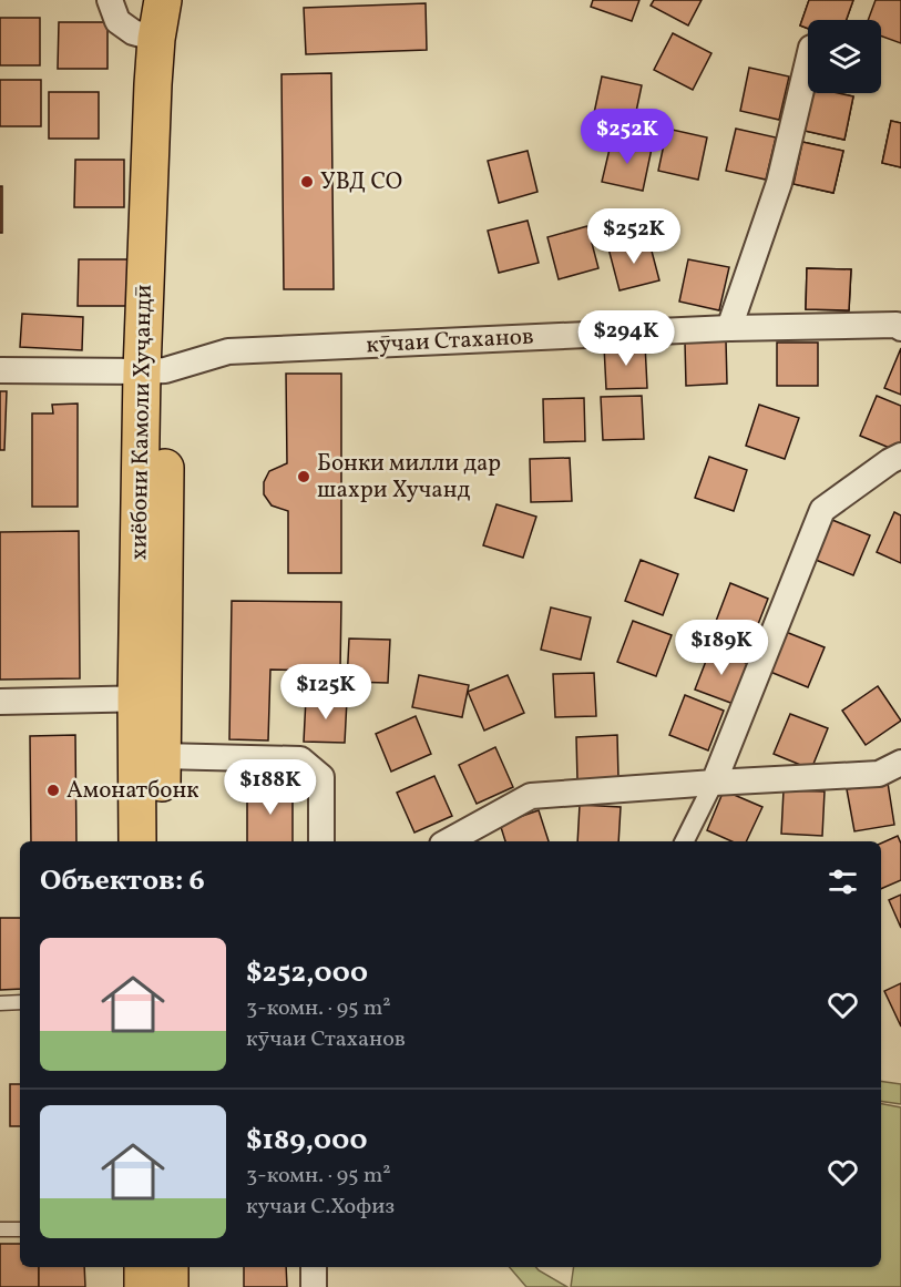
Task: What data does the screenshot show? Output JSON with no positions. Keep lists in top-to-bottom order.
{
  "streets": {
    "main road": ["хиёбони Камоли Хуҷандӣ"],
    "street": ["кӯчаи Стаханов"]
  },
  "crossings": [
    ["кӯчаи Стаханов", "хиёбони Камоли Хуҷандӣ"]
  ],
  "places": ["УВД СО", "Бонки милли дар шахри Хучанд", "Амонатбонк"],
  "page": {
    "price": [
      "$252K",
      "$252K",
      "$294K",
      "$189K",
      "$125K",
      "$188K"
    ],
    "heading": "Объектов: 6",
    "list": [
      {
        "name": "$252,000",
        "note": "3-комн. · 95 m² · кӯчаи Стаханов"
      },
      {
        "name": "$189,000",
        "note": "3-комн. · 95 m² · кучаи С.Хофиз"
      }
    ]
  }
}
